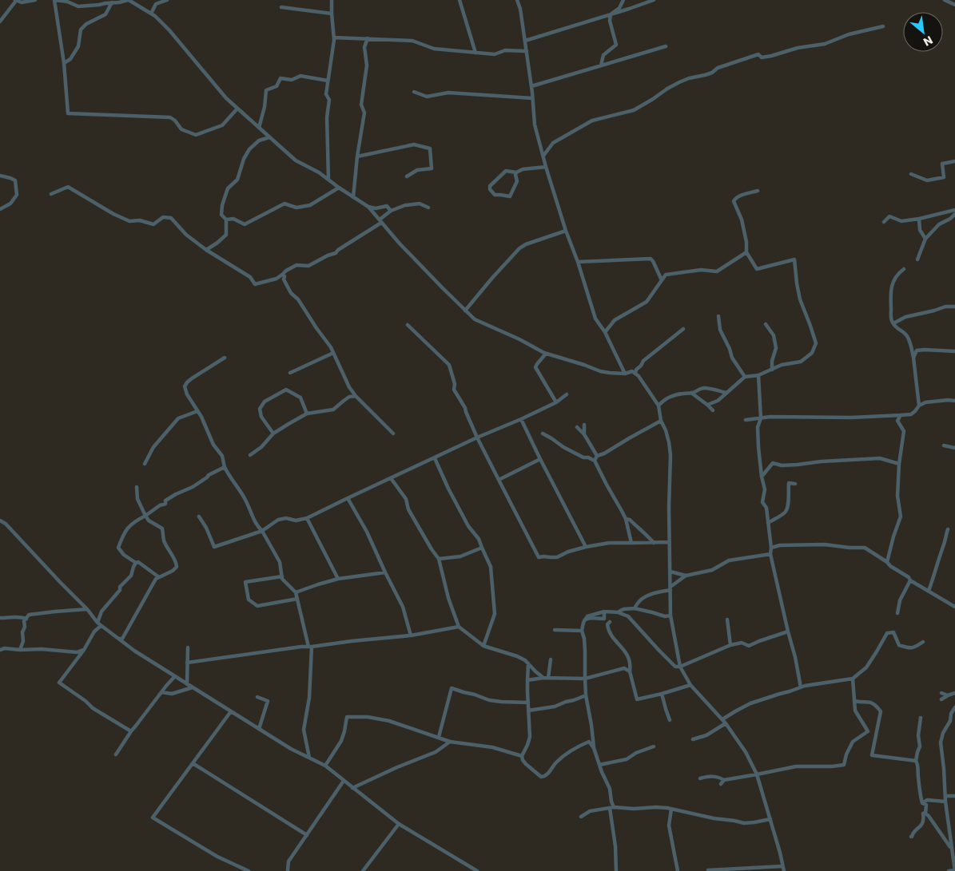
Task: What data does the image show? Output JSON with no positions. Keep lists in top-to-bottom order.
{
  "north": "bottom right"
}
